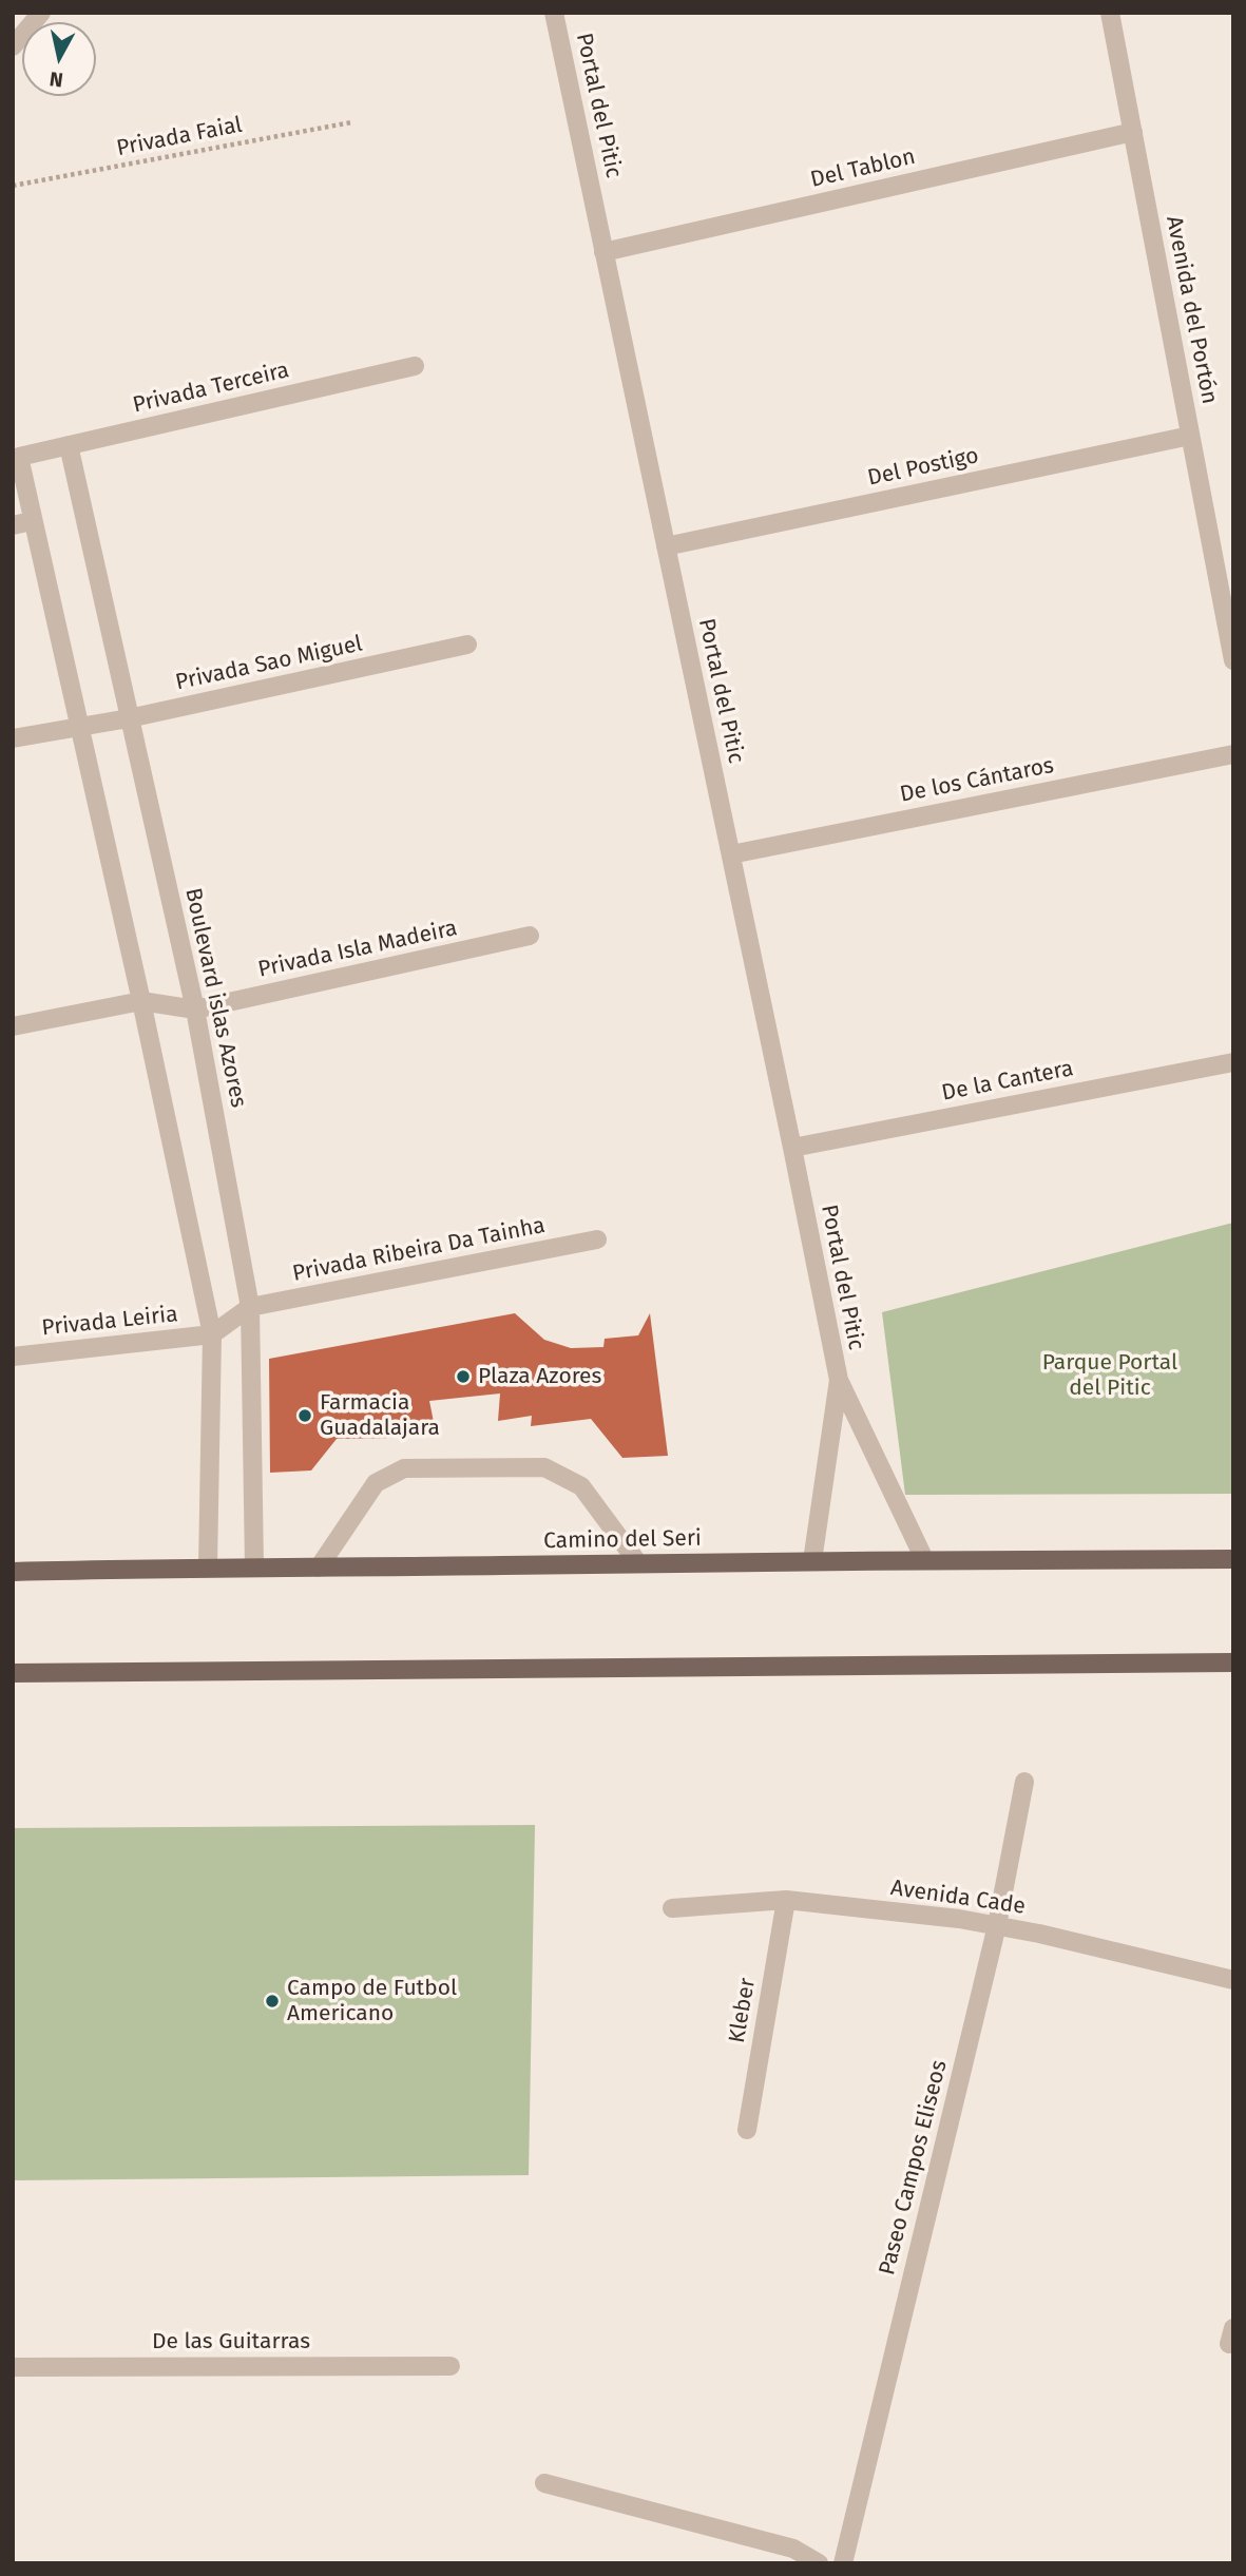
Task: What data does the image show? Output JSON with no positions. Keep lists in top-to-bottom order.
{
  "streets": {
    "main road": ["Camino del Seri"],
    "street": [
      "Portal del Pitic",
      "Del Tablon",
      "Avenida del Portón",
      "Privada Terceira",
      "Del Postigo",
      "Privada Sao Miguel",
      "De los Cántaros",
      "Privada Isla Madeira",
      "Boulevard islas Azores",
      "De la Cantera",
      "Privada Ribeira Da Tainha",
      "Privada Leiria",
      "Avenida Cade",
      "Kleber",
      "Paseo Campos Eliseos",
      "De las Guitarras"
    ],
    "path": ["Privada Faial"]
  },
  "crossings": [
    ["Portal del Pitic", "Del Tablon"],
    ["Portal del Pitic", "Del Postigo"],
    ["Portal del Pitic", "De los Cántaros"],
    ["Portal del Pitic", "De la Cantera"],
    ["Portal del Pitic", "Camino del Seri"],
    ["Del Tablon", "Avenida del Portón"],
    ["Avenida del Portón", "Del Postigo"],
    ["Privada Terceira", "Boulevard islas Azores"],
    ["Privada Sao Miguel", "Boulevard islas Azores"],
    ["Privada Isla Madeira", "Boulevard islas Azores"],
    ["Boulevard islas Azores", "Privada Ribeira Da Tainha"],
    ["Boulevard islas Azores", "Camino del Seri"],
    ["Avenida Cade", "Kleber"],
    ["Avenida Cade", "Paseo Campos Eliseos"]
  ],
  "parks": ["Parque Portal del Pitic"],
  "places": ["Plaza Azores", "Farmacia Guadalajara", "Campo de Futbol Americano"],
  "north": "bottom"
}
